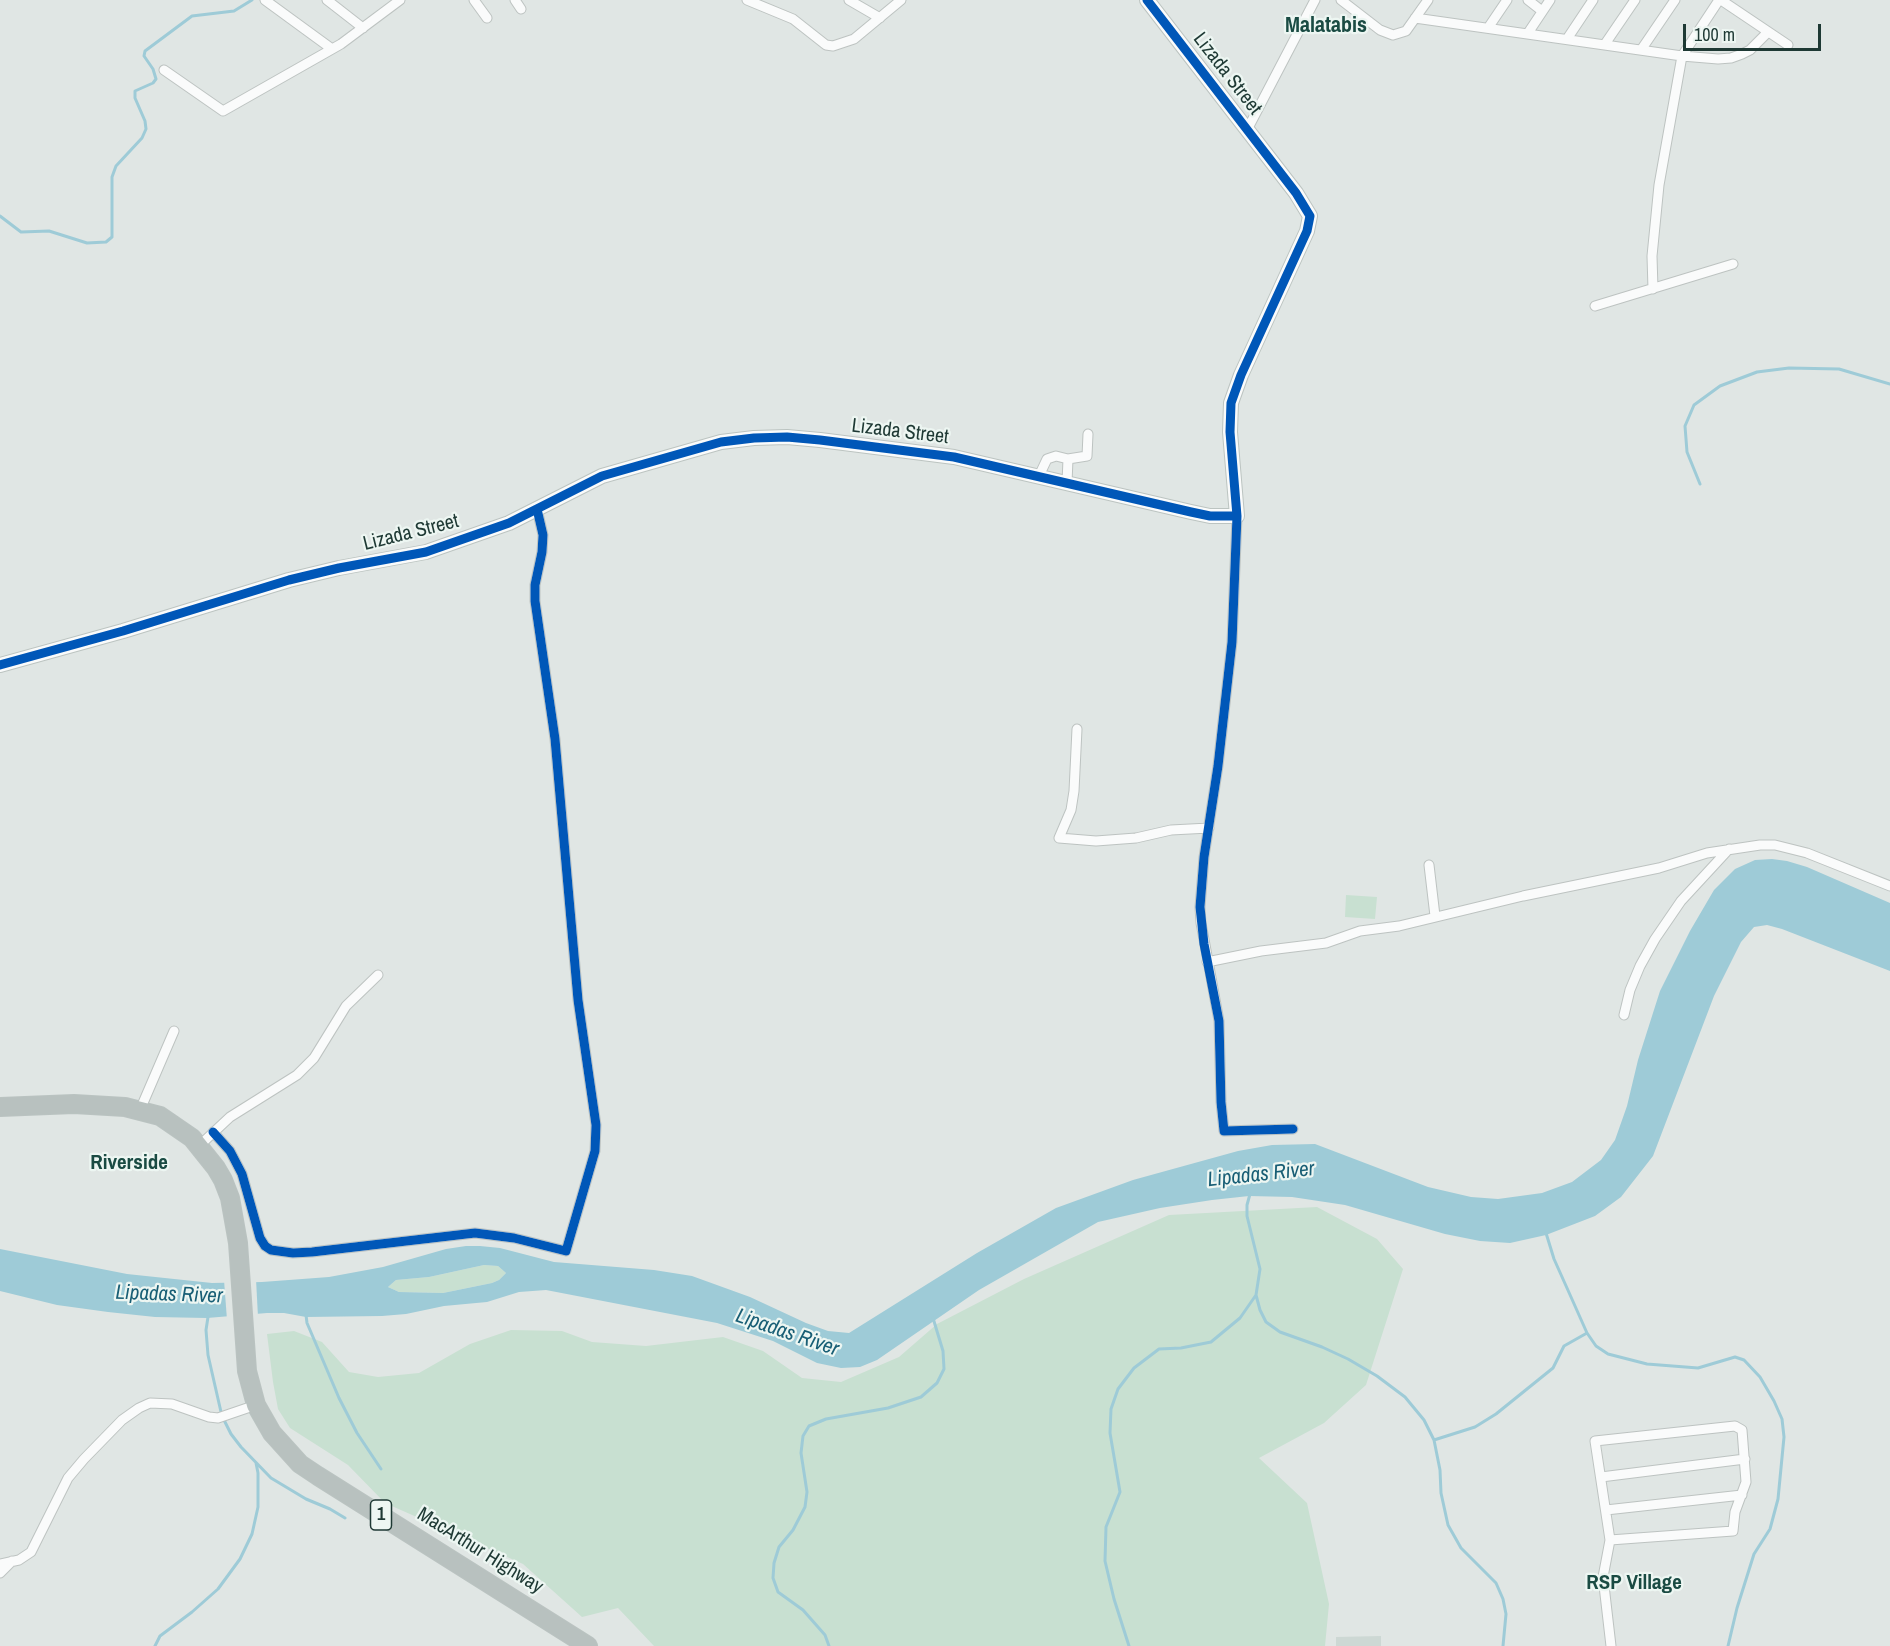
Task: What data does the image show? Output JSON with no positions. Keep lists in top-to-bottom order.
{
  "streets": {
    "highway": ["1", "MacArthur Highway"],
    "street": ["Lizada Street"]
  },
  "districts": ["Malatabis", "Riverside", "RSP Village"],
  "water": ["Lipadas River"],
  "scale_bar": "100 m"
}
